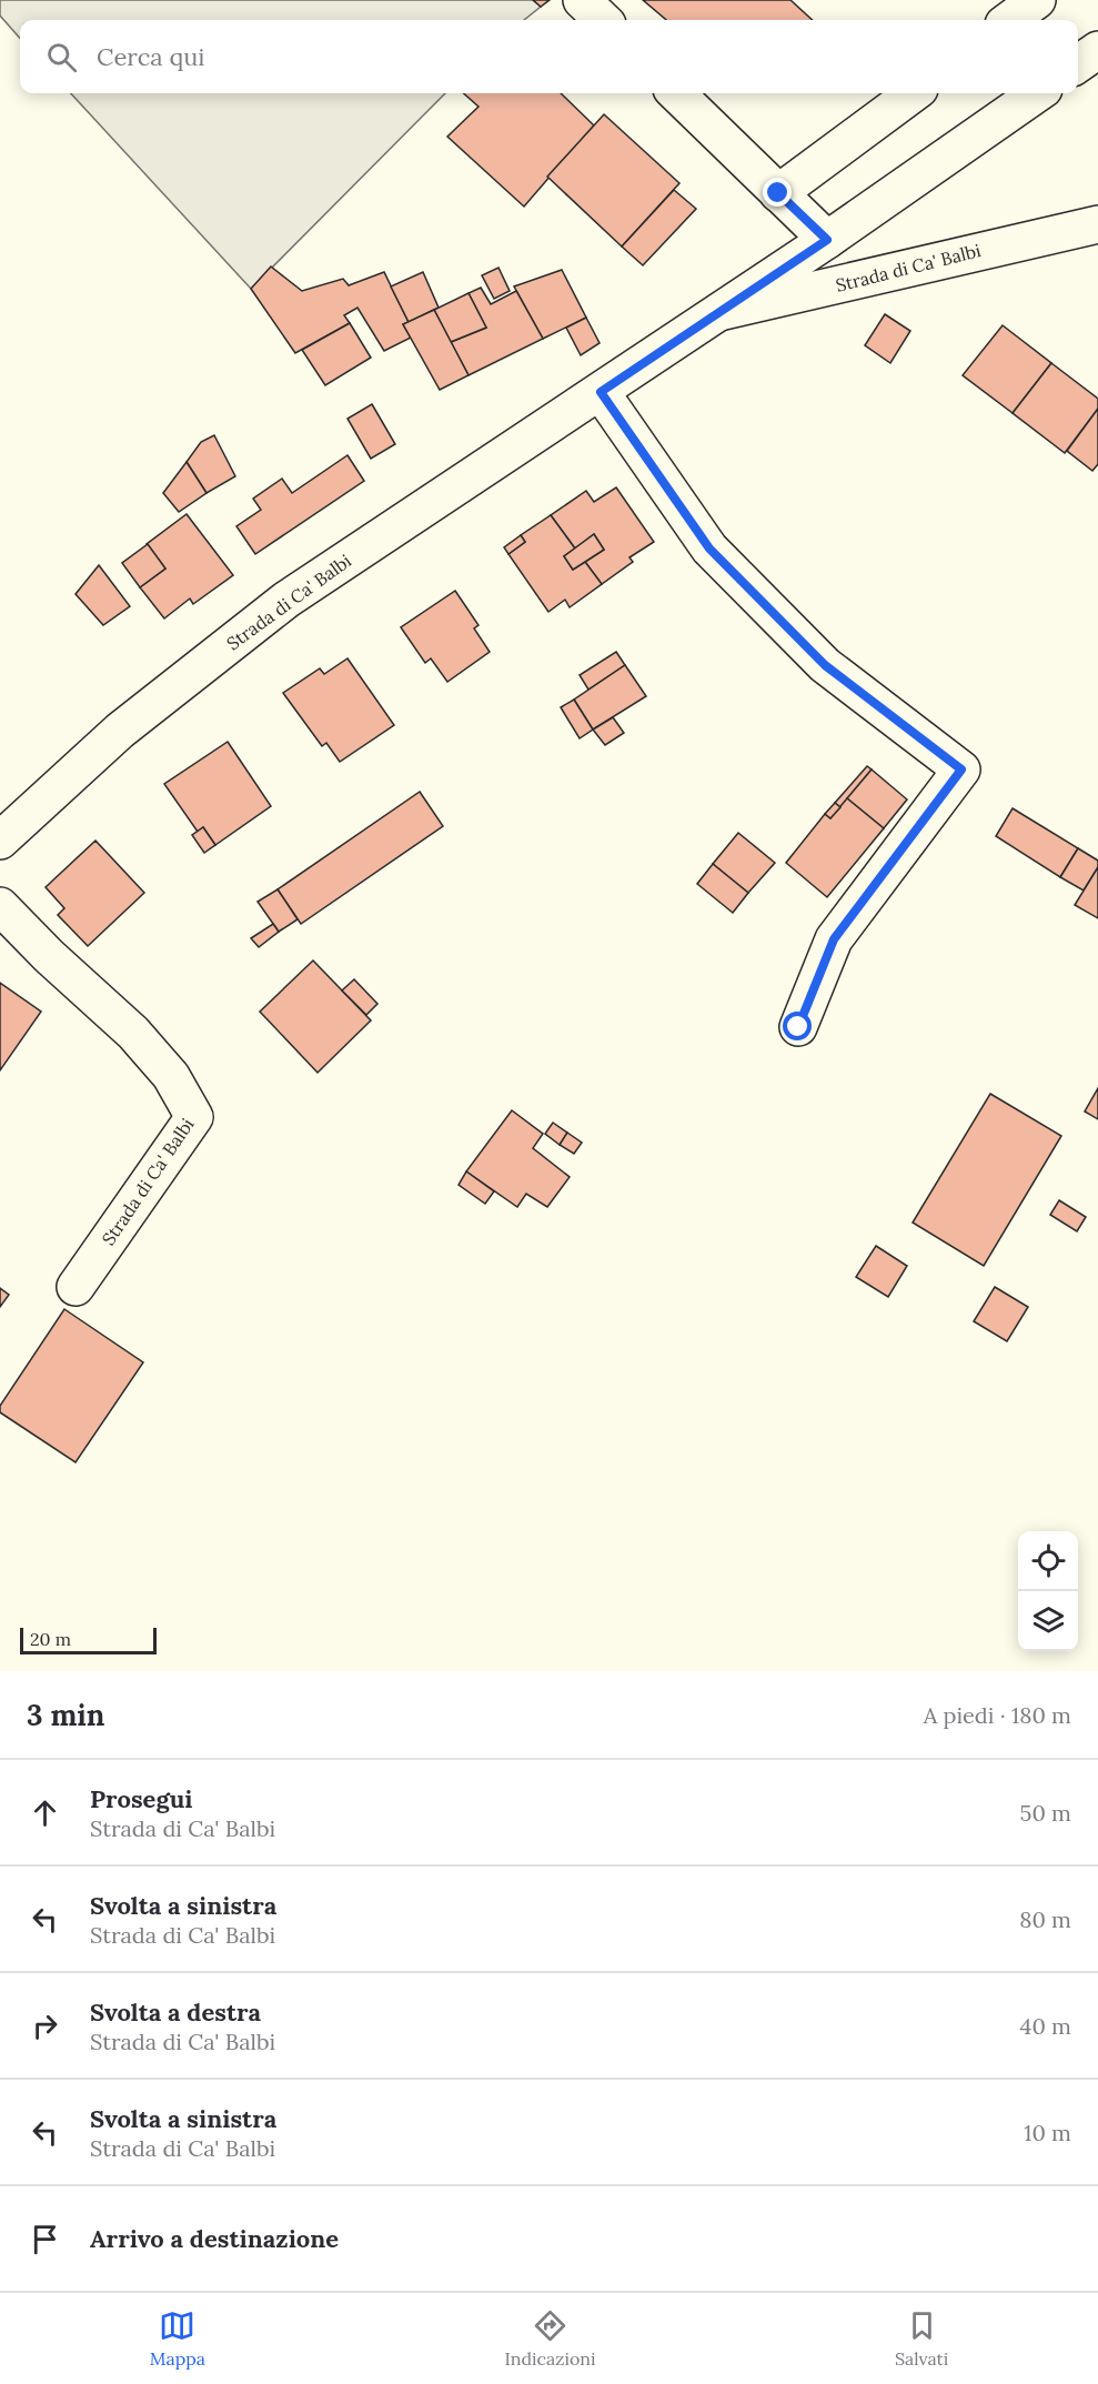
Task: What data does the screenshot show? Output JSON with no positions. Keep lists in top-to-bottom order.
{
  "streets": {
    "street": ["Strada di Ca' Balbi"]
  },
  "scale_bar": "20 m",
  "page": {
    "search": "Cerca qui",
    "scale": "20 m",
    "heading": ["3 min", "A piedi · 180 m"],
    "list": [
      ["Prosegui", "Strada di Ca' Balbi", "50 m"],
      ["Svolta a sinistra", "Strada di Ca' Balbi", "80 m"],
      ["Svolta a destra", "Strada di Ca' Balbi", "40 m"],
      ["Svolta a sinistra", "Strada di Ca' Balbi", "10 m"],
      "Arrivo a destinazione"
    ],
    "nav": ["Mappa", "Indicazioni", "Salvati"]
  }
}
